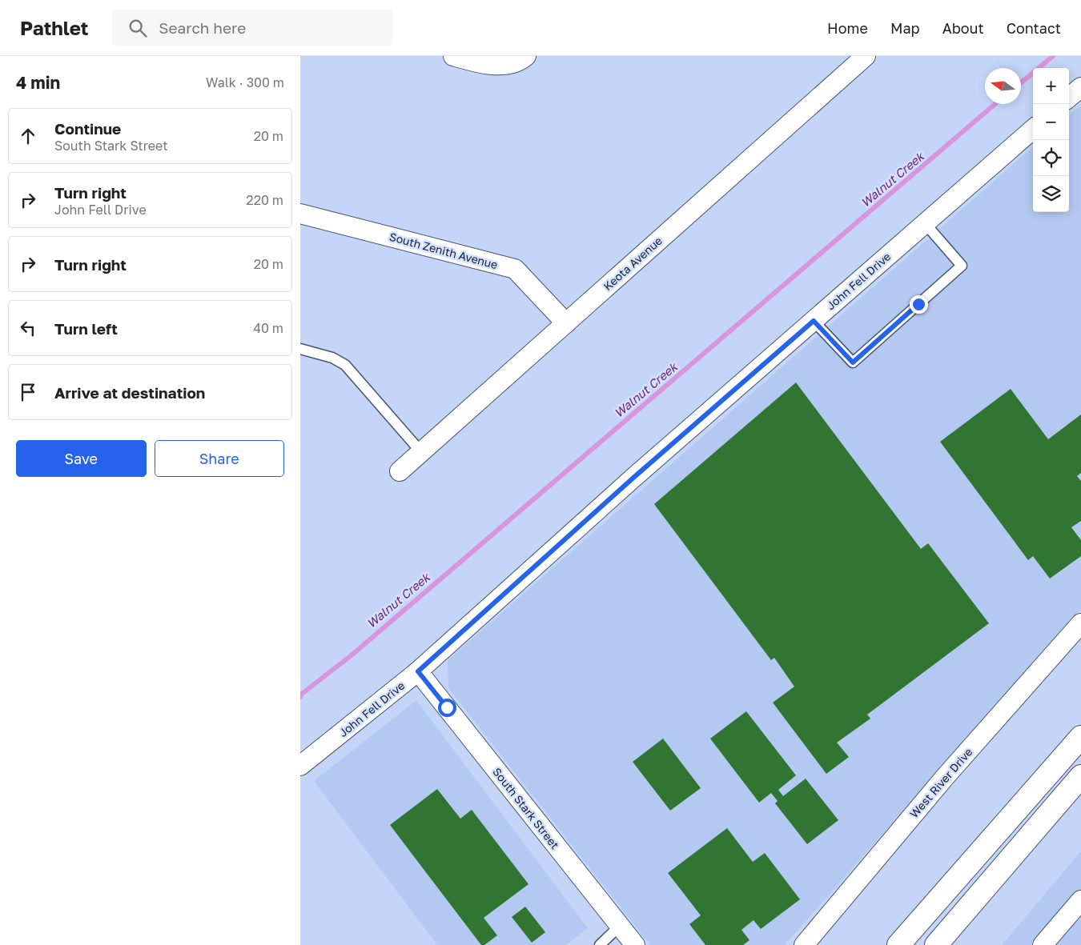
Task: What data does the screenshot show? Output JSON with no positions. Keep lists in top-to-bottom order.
{
  "streets": {
    "street": [
      "South Zenith Avenue",
      "Keota Avenue",
      "John Fell Drive",
      "West River Drive",
      "South Stark Street"
    ]
  },
  "crossings": [
    ["South Zenith Avenue", "Keota Avenue"],
    ["John Fell Drive", "South Stark Street"]
  ],
  "water": ["Walnut Creek"],
  "north": "left",
  "page": {
    "header": "Pathlet",
    "search": "Search here",
    "nav": [
      "Home",
      "Map",
      "About",
      "Contact"
    ],
    "heading": ["4 min", "Walk · 300 m"],
    "map_buttons": ["+", "−"],
    "list": [
      ["Continue", "South Stark Street", "20 m"],
      ["Turn right", "John Fell Drive", "220 m"],
      ["Turn right", "20 m"],
      ["Turn left", "40 m"],
      "Arrive at destination"
    ],
    "buttons": ["Save", "Share"]
  }
}
